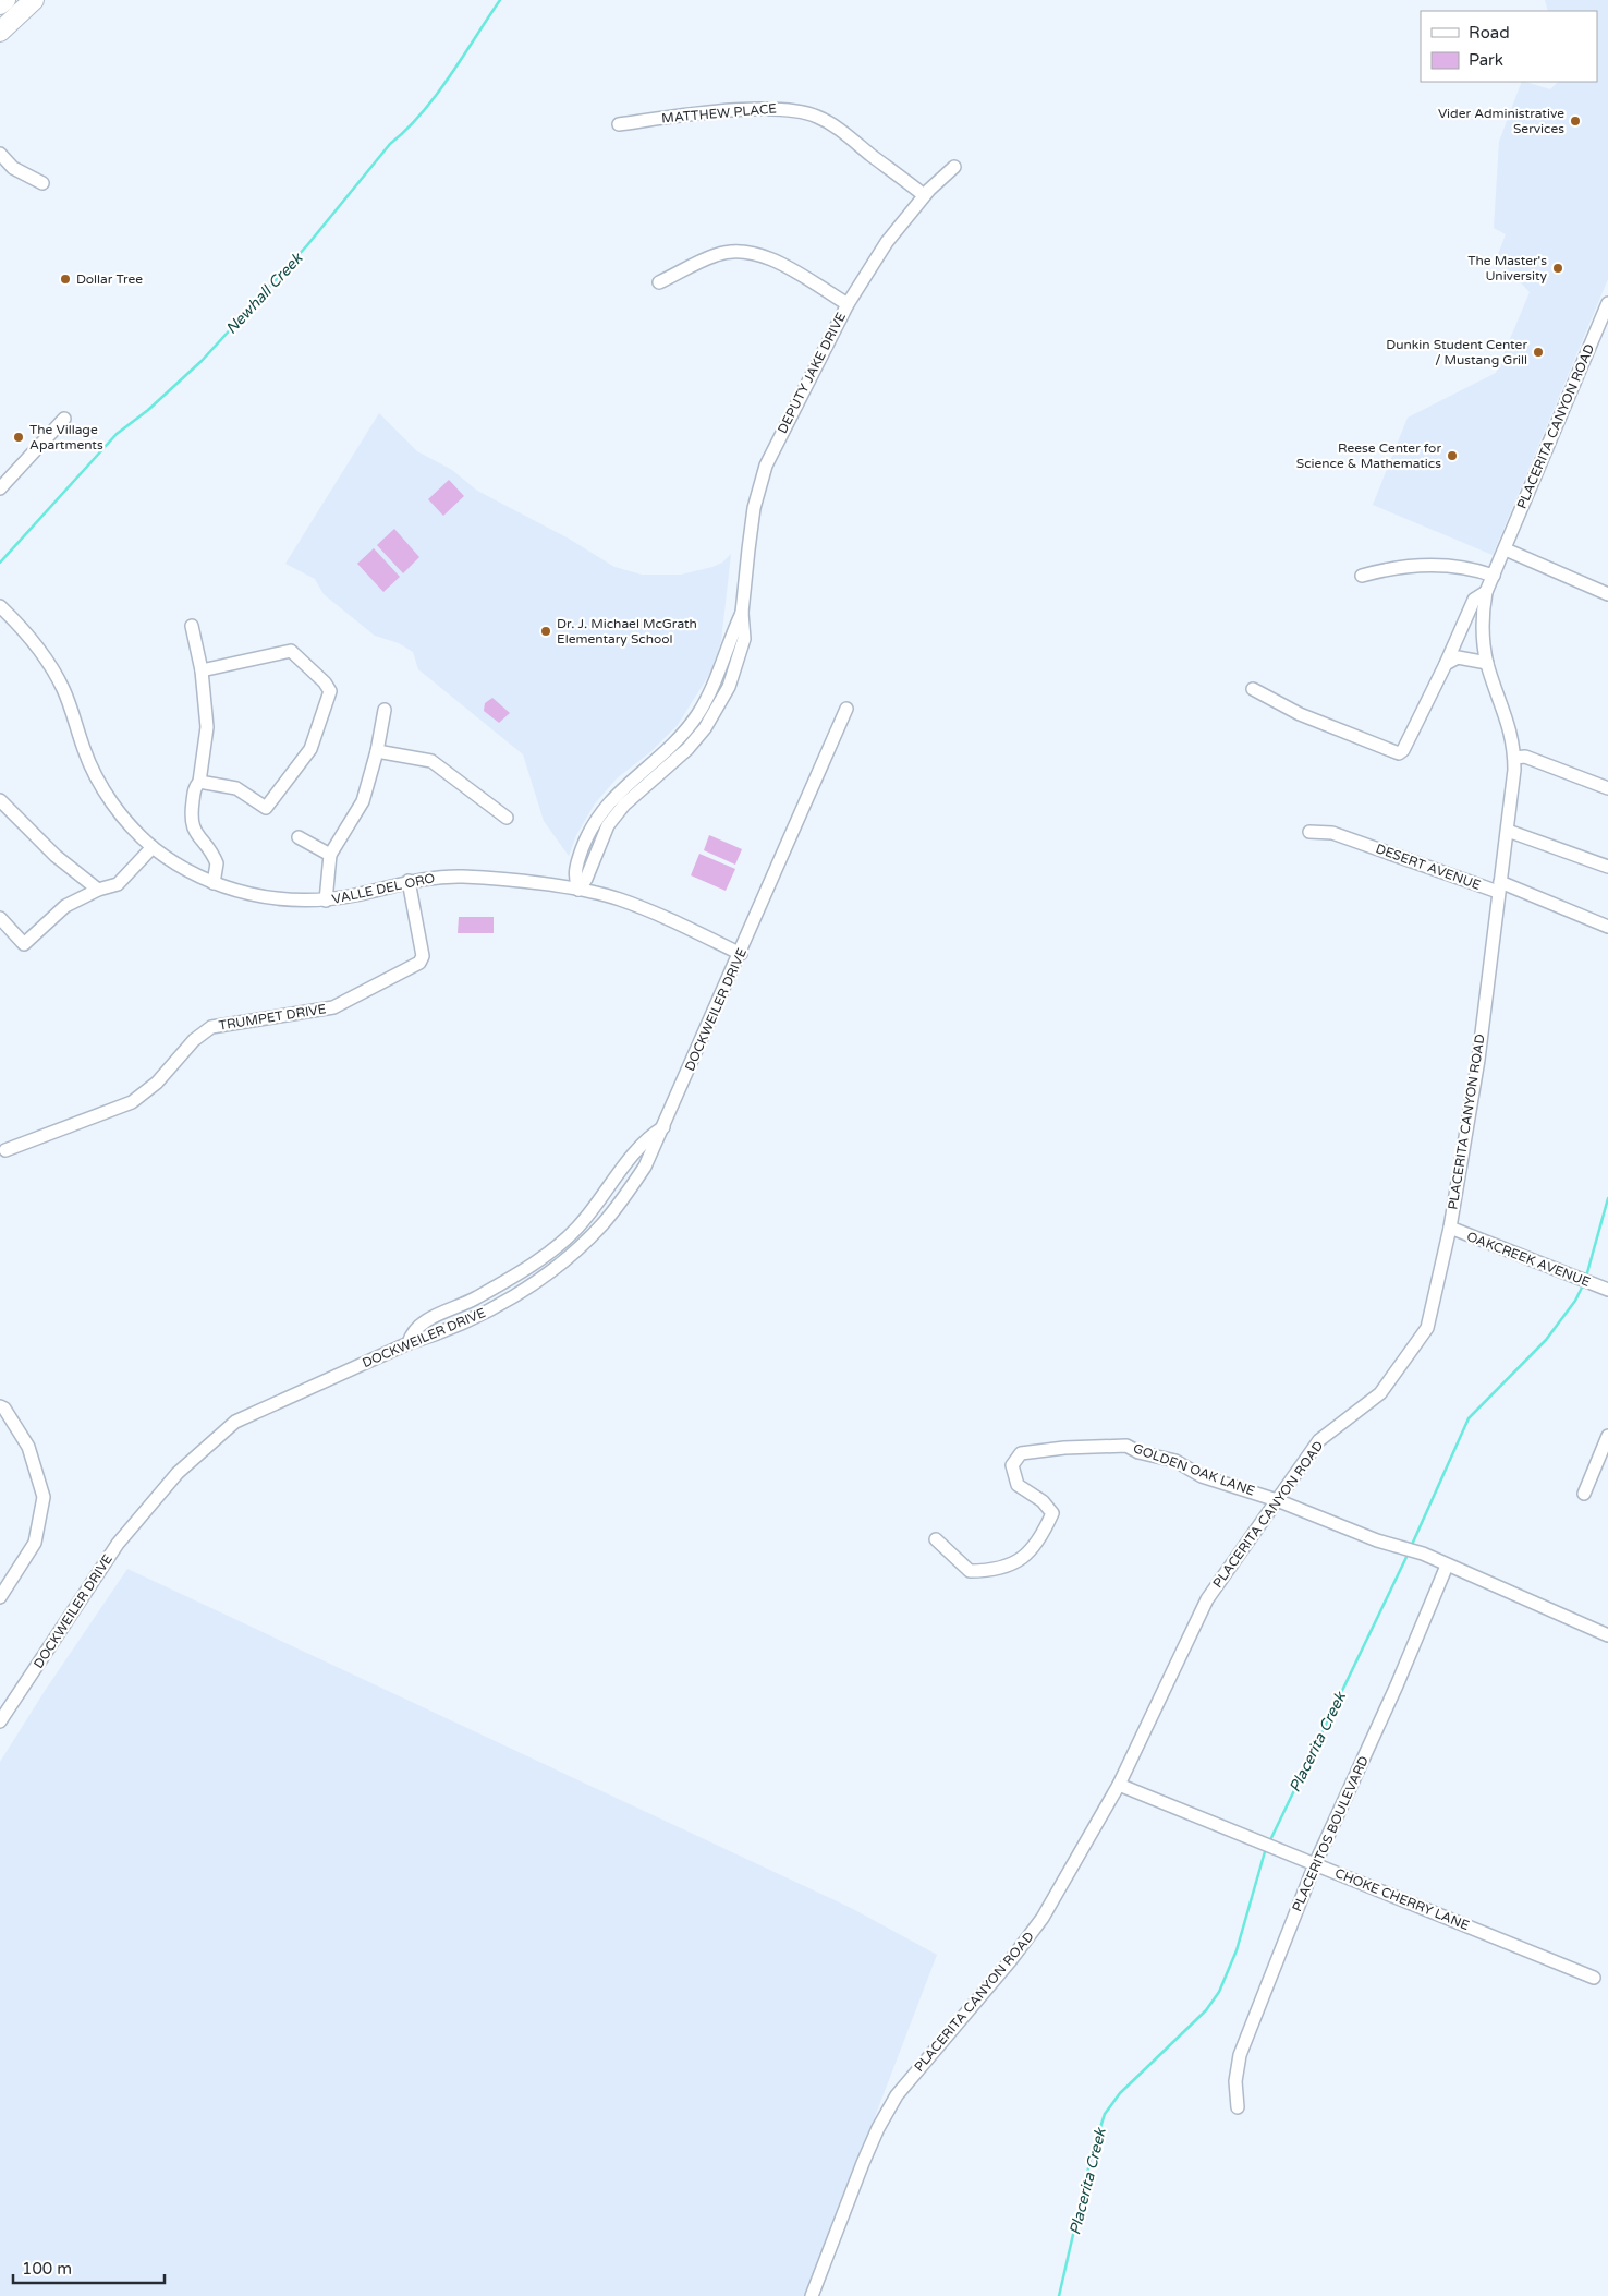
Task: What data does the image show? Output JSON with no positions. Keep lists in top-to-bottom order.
{
  "streets": {
    "street": [
      "MATTHEW PLACE",
      "DEPUTY JAKE DRIVE",
      "PLACERITA CANYON ROAD",
      "DESERT AVENUE",
      "VALLE DEL ORO",
      "DOCKWEILER DRIVE",
      "TRUMPET DRIVE",
      "OAKCREEK AVENUE",
      "GOLDEN OAK LANE",
      "PLACERITOS BOULEVARD",
      "CHOKE CHERRY LANE"
    ]
  },
  "crossings": [
    ["MATTHEW PLACE", "DEPUTY JAKE DRIVE"],
    ["DEPUTY JAKE DRIVE", "VALLE DEL ORO"],
    ["PLACERITA CANYON ROAD", "DESERT AVENUE"],
    ["PLACERITA CANYON ROAD", "OAKCREEK AVENUE"],
    ["PLACERITA CANYON ROAD", "GOLDEN OAK LANE"],
    ["PLACERITA CANYON ROAD", "CHOKE CHERRY LANE"],
    ["VALLE DEL ORO", "DOCKWEILER DRIVE"],
    ["VALLE DEL ORO", "TRUMPET DRIVE"],
    ["GOLDEN OAK LANE", "PLACERITOS BOULEVARD"],
    ["PLACERITOS BOULEVARD", "CHOKE CHERRY LANE"]
  ],
  "water": ["Newhall Creek", "Placerita Creek"],
  "places": [
    "Vider Administrative Services",
    "The Master's University",
    "Dollar Tree",
    "Dunkin Student Center / Mustang Grill",
    "The Village Apartments",
    "Reese Center for Science & Mathematics",
    "Dr. J. Michael McGrath Elementary School"
  ],
  "legend": ["Road", "Park"],
  "scale_bar": "100 m"
}
